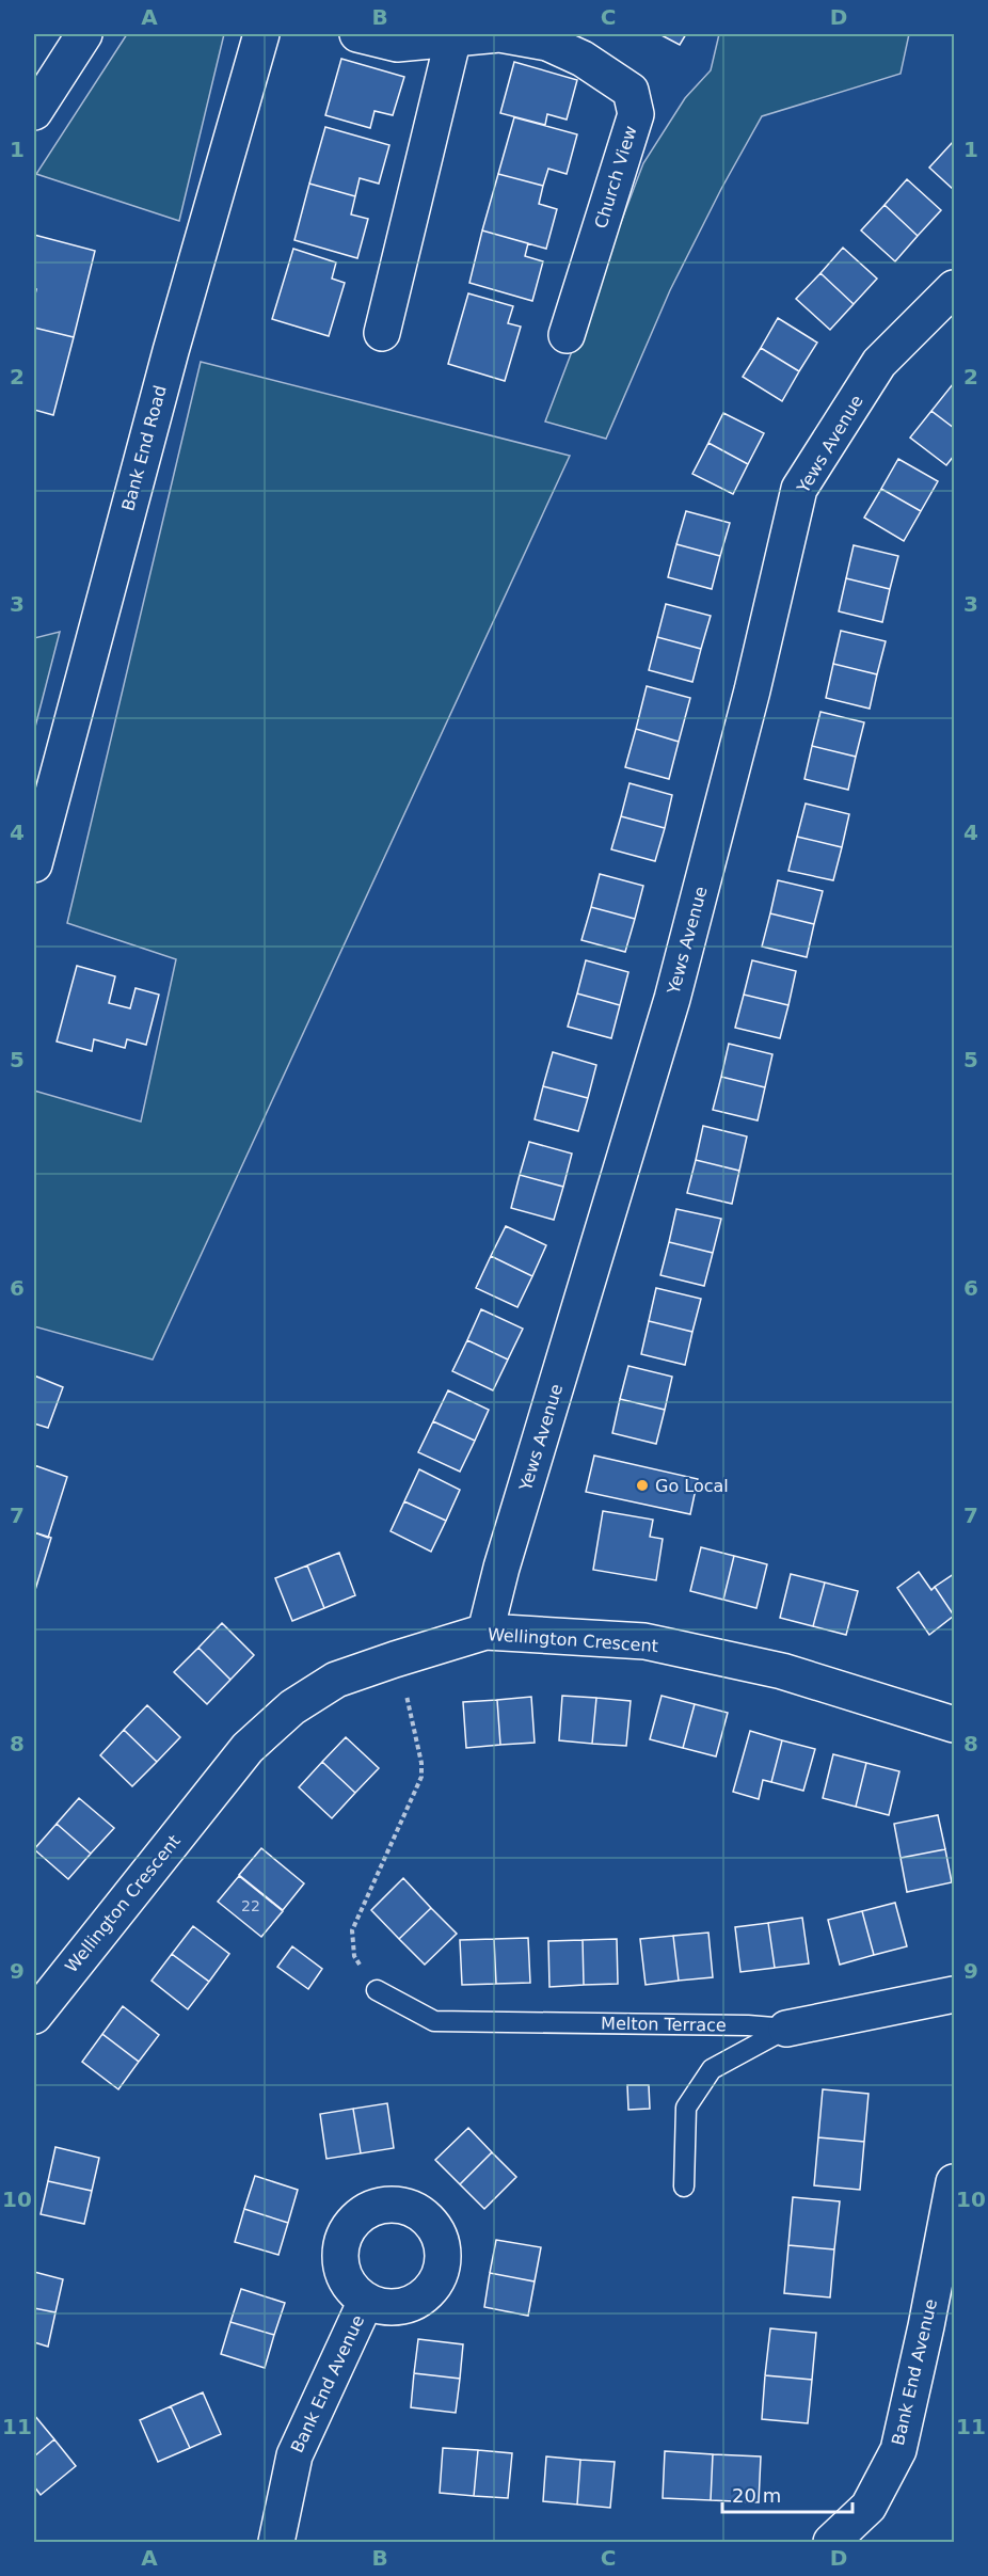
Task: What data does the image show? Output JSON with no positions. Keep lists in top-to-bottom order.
{
  "streets": {
    "street": [
      "Church View",
      "Yews Avenue",
      "Bank End Road",
      "Wellington Crescent",
      "Melton Terrace",
      "Bank End Avenue"
    ]
  },
  "crossings": [
    ["Yews Avenue", "Wellington Crescent"]
  ],
  "places": ["Go Local"],
  "house_numbers": ["22"],
  "scale_bar": "20 m",
  "grid": {
    "columns": [
      "A",
      "B",
      "C",
      "D"
    ],
    "rows": [
      "1",
      "2",
      "3",
      "4",
      "5",
      "6",
      "7",
      "8",
      "9",
      "10",
      "11"
    ]
  }
}
